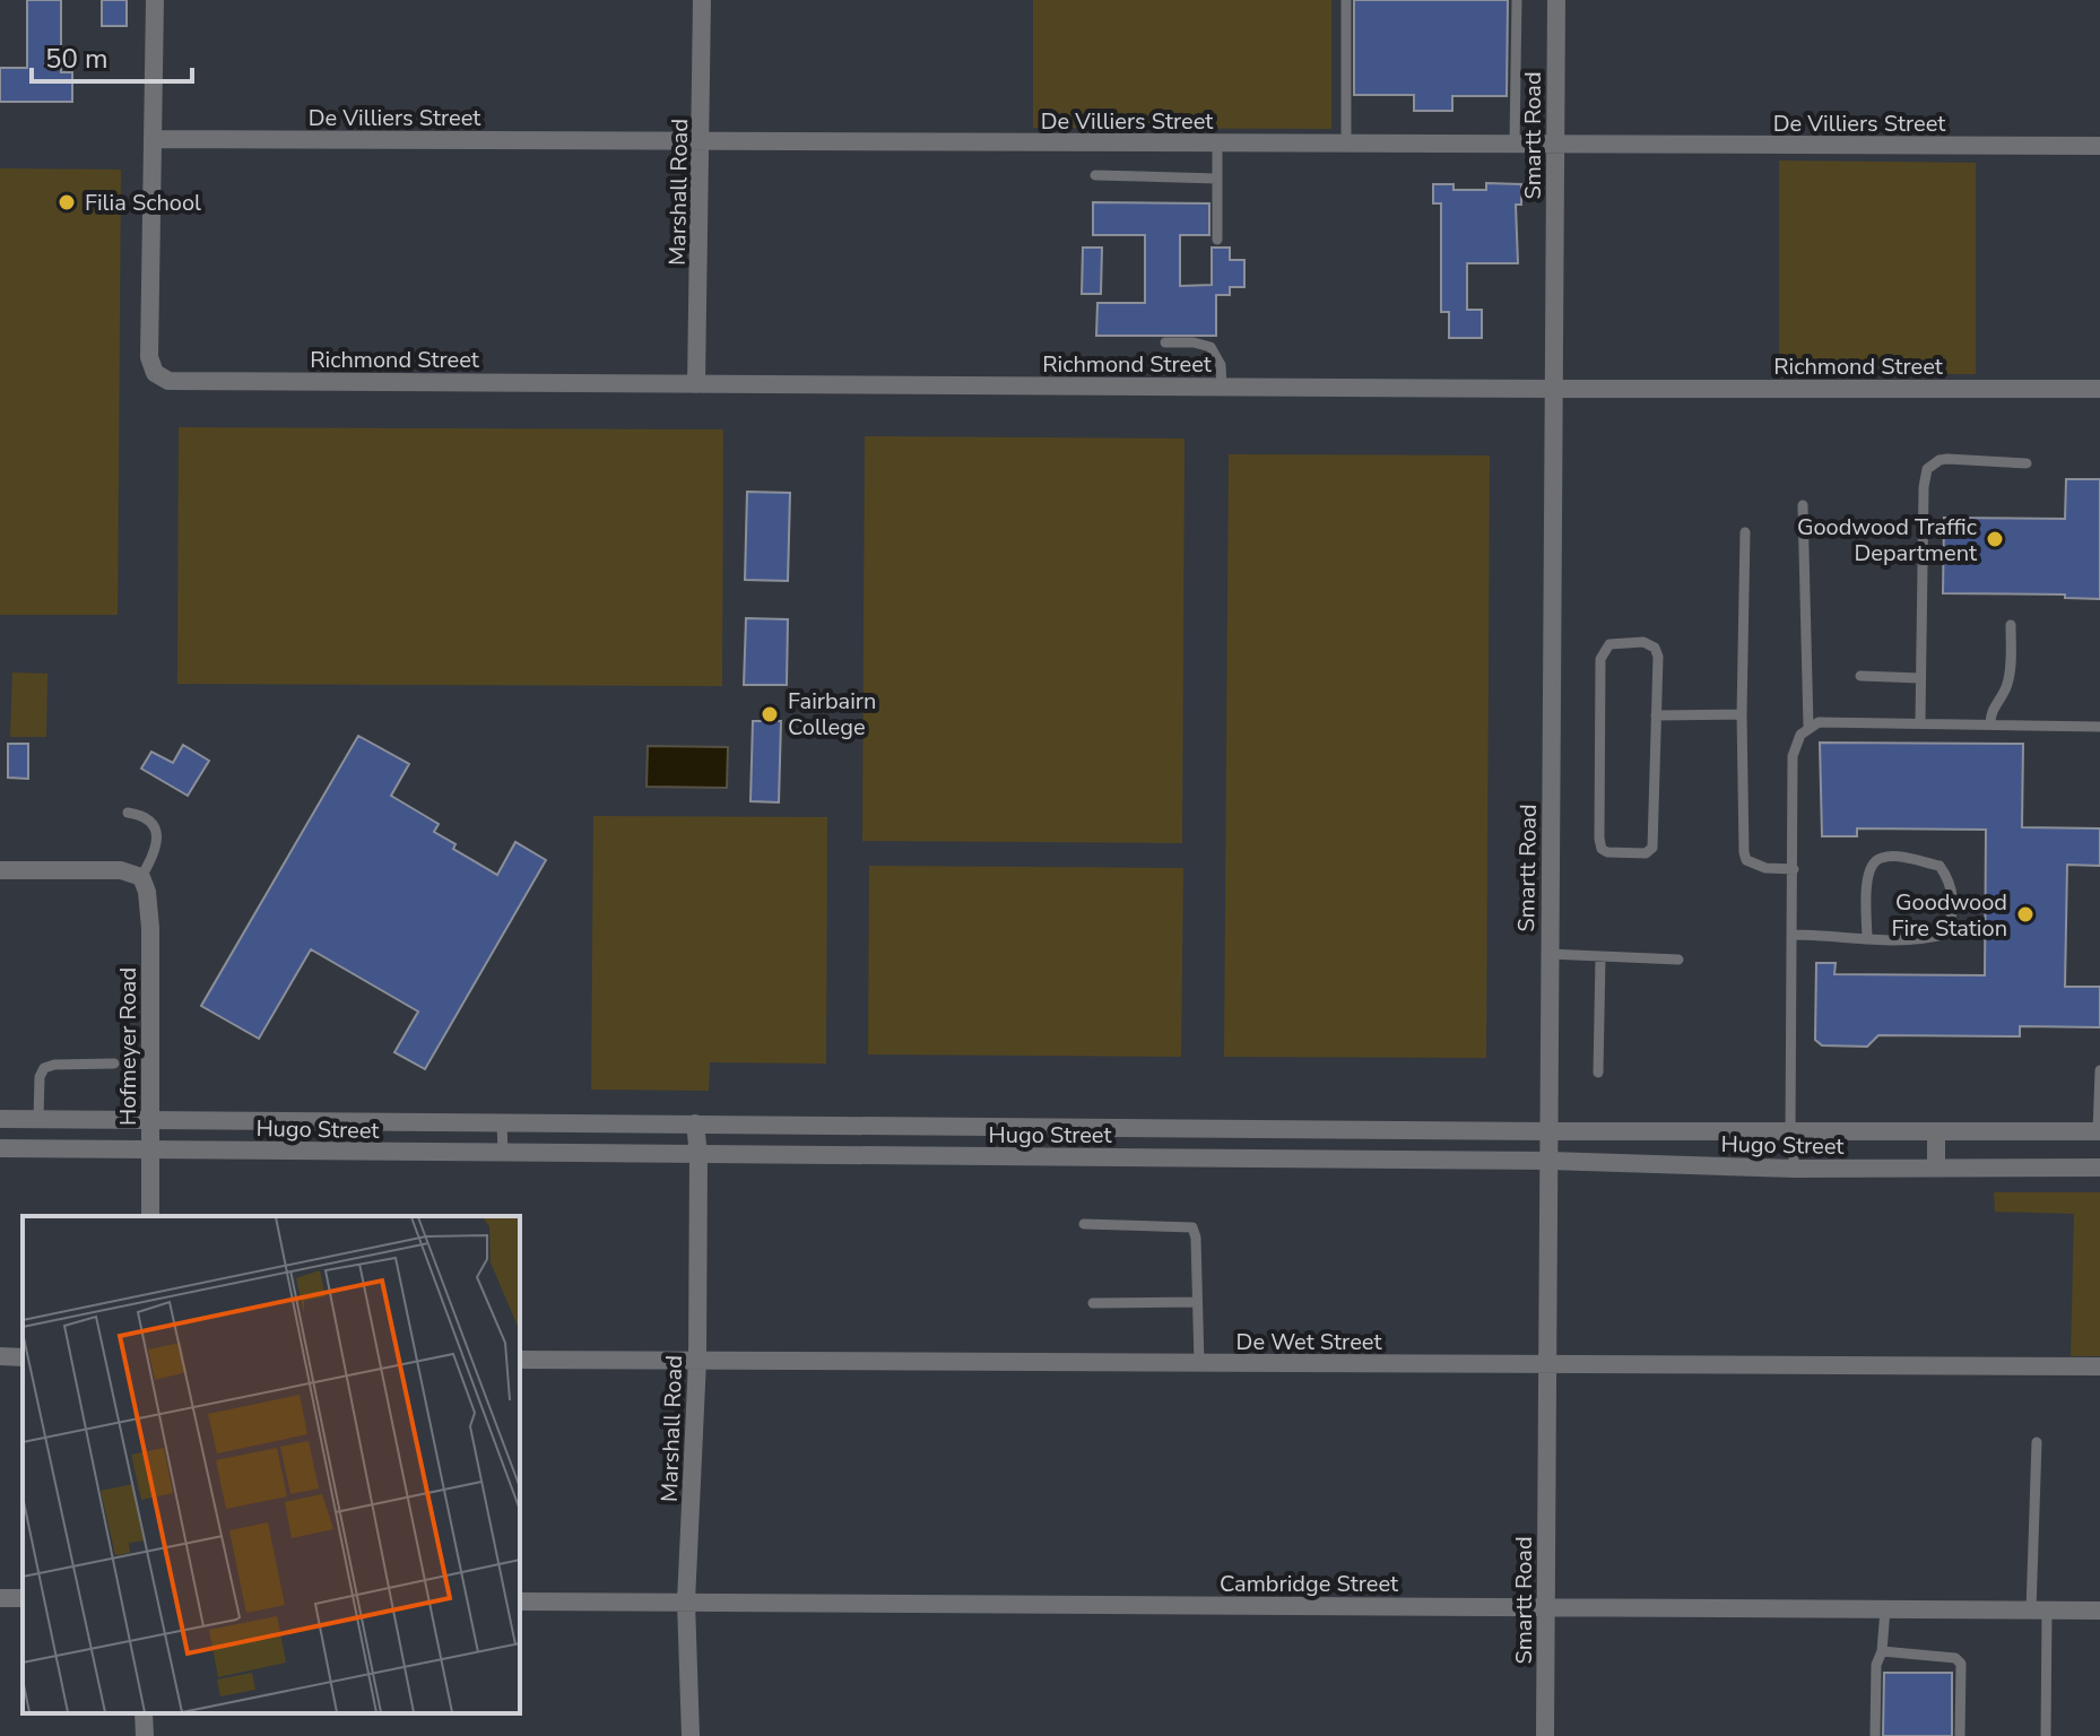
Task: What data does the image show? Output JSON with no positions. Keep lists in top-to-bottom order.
{
  "streets": {
    "street": [
      "De Villiers Street",
      "Smartt Road",
      "Marshall Road",
      "Richmond Street",
      "Hofmeyer Road",
      "Hugo Street",
      "De Wet Street",
      "Cambridge Street"
    ]
  },
  "crossings": [
    ["De Villiers Street", "Smartt Road"],
    ["De Villiers Street", "Marshall Road"],
    ["De Villiers Street", "Richmond Street"],
    ["Smartt Road", "Richmond Street"],
    ["Smartt Road", "Hugo Street"],
    ["Smartt Road", "De Wet Street"],
    ["Smartt Road", "Cambridge Street"],
    ["Marshall Road", "Richmond Street"],
    ["Marshall Road", "Hugo Street"],
    ["Marshall Road", "De Wet Street"],
    ["Marshall Road", "Cambridge Street"],
    ["Hofmeyer Road", "Hugo Street"]
  ],
  "places": [
    "Filia School",
    "Goodwood Traffic Department",
    "Fairbairn College",
    "Goodwood Fire Station"
  ],
  "scale_bar": "50 m"
}
